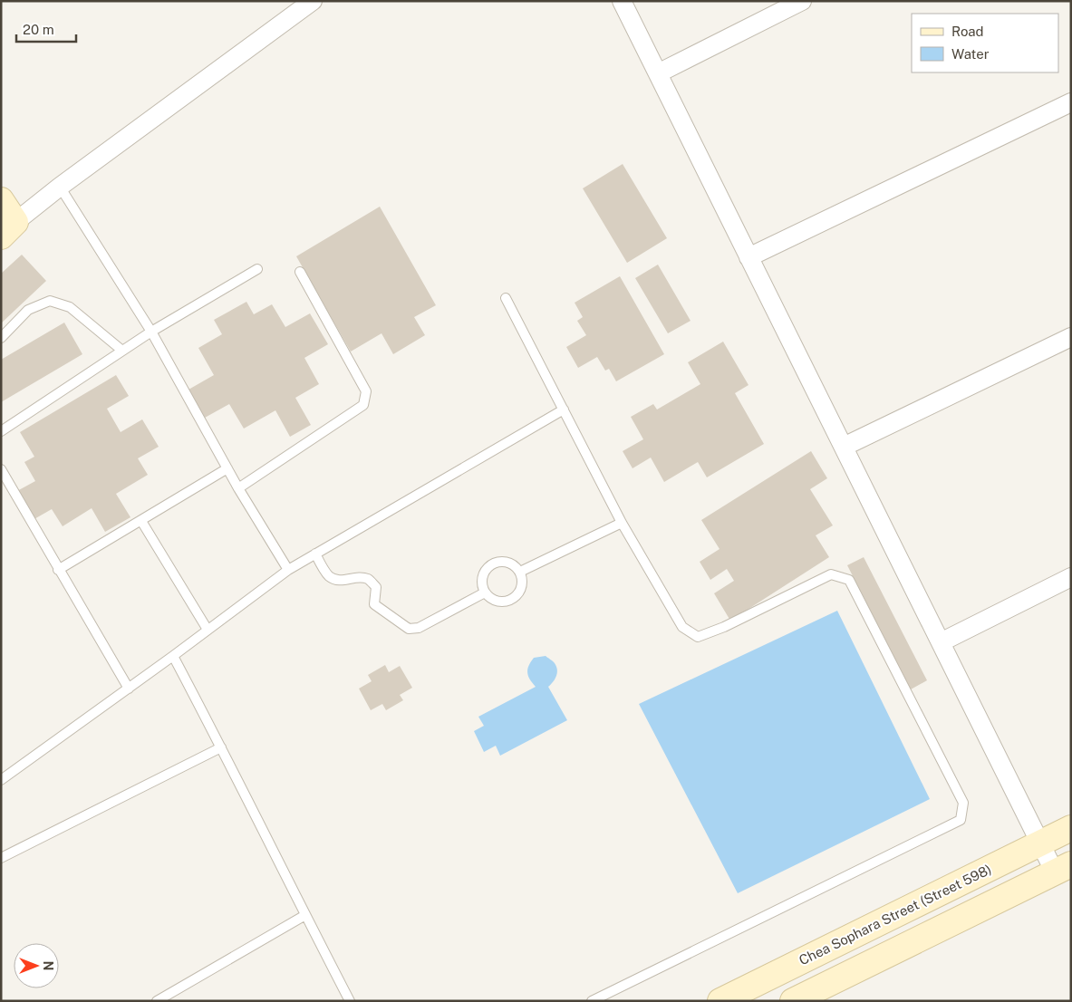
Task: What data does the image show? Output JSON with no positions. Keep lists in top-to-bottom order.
{
  "streets": {
    "main road": ["Chea Sophara Street (Street 598)"]
  },
  "legend": ["Road", "Water"],
  "scale_bar": "20 m",
  "north": "right"
}
